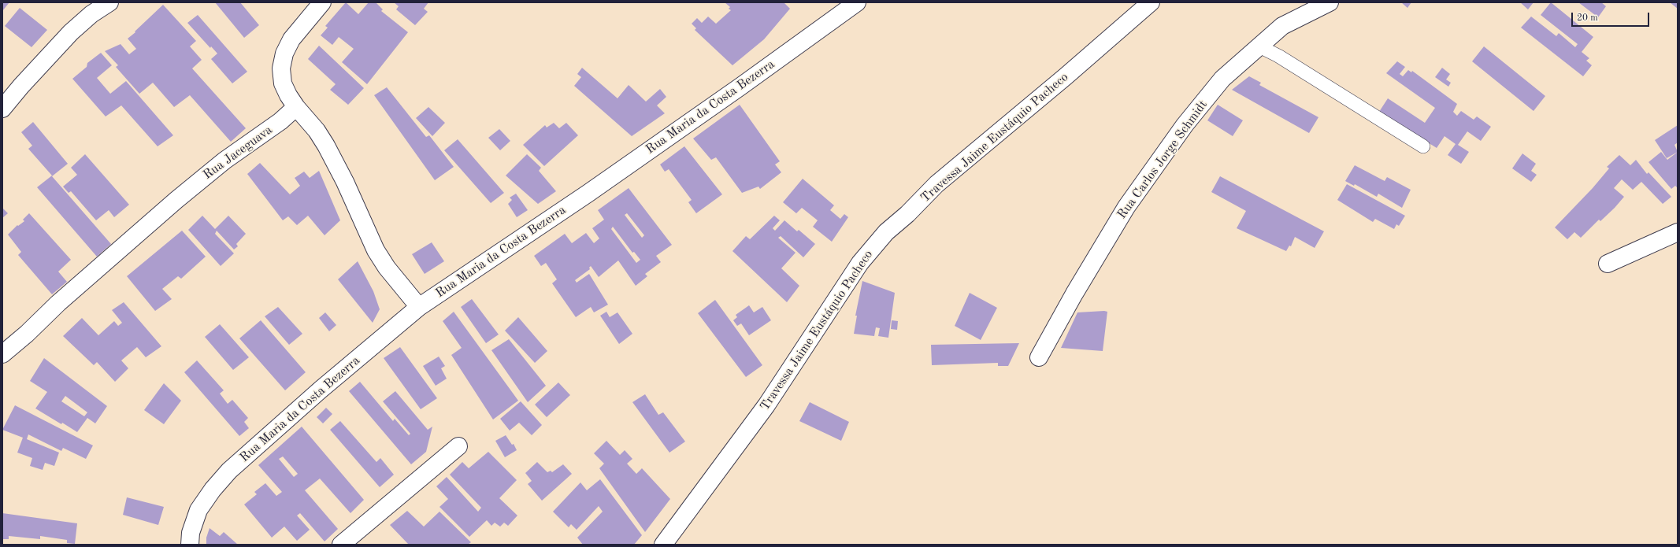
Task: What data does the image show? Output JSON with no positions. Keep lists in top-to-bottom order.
{
  "streets": {
    "street": [
      "Rua Maria da Costa Bezerra",
      "Travessa Jaime Eustáquio Pacheco",
      "Rua Jaceguava",
      "Rua Carlos Jorge Schmidt"
    ]
  },
  "scale_bar": "20 m"
}
